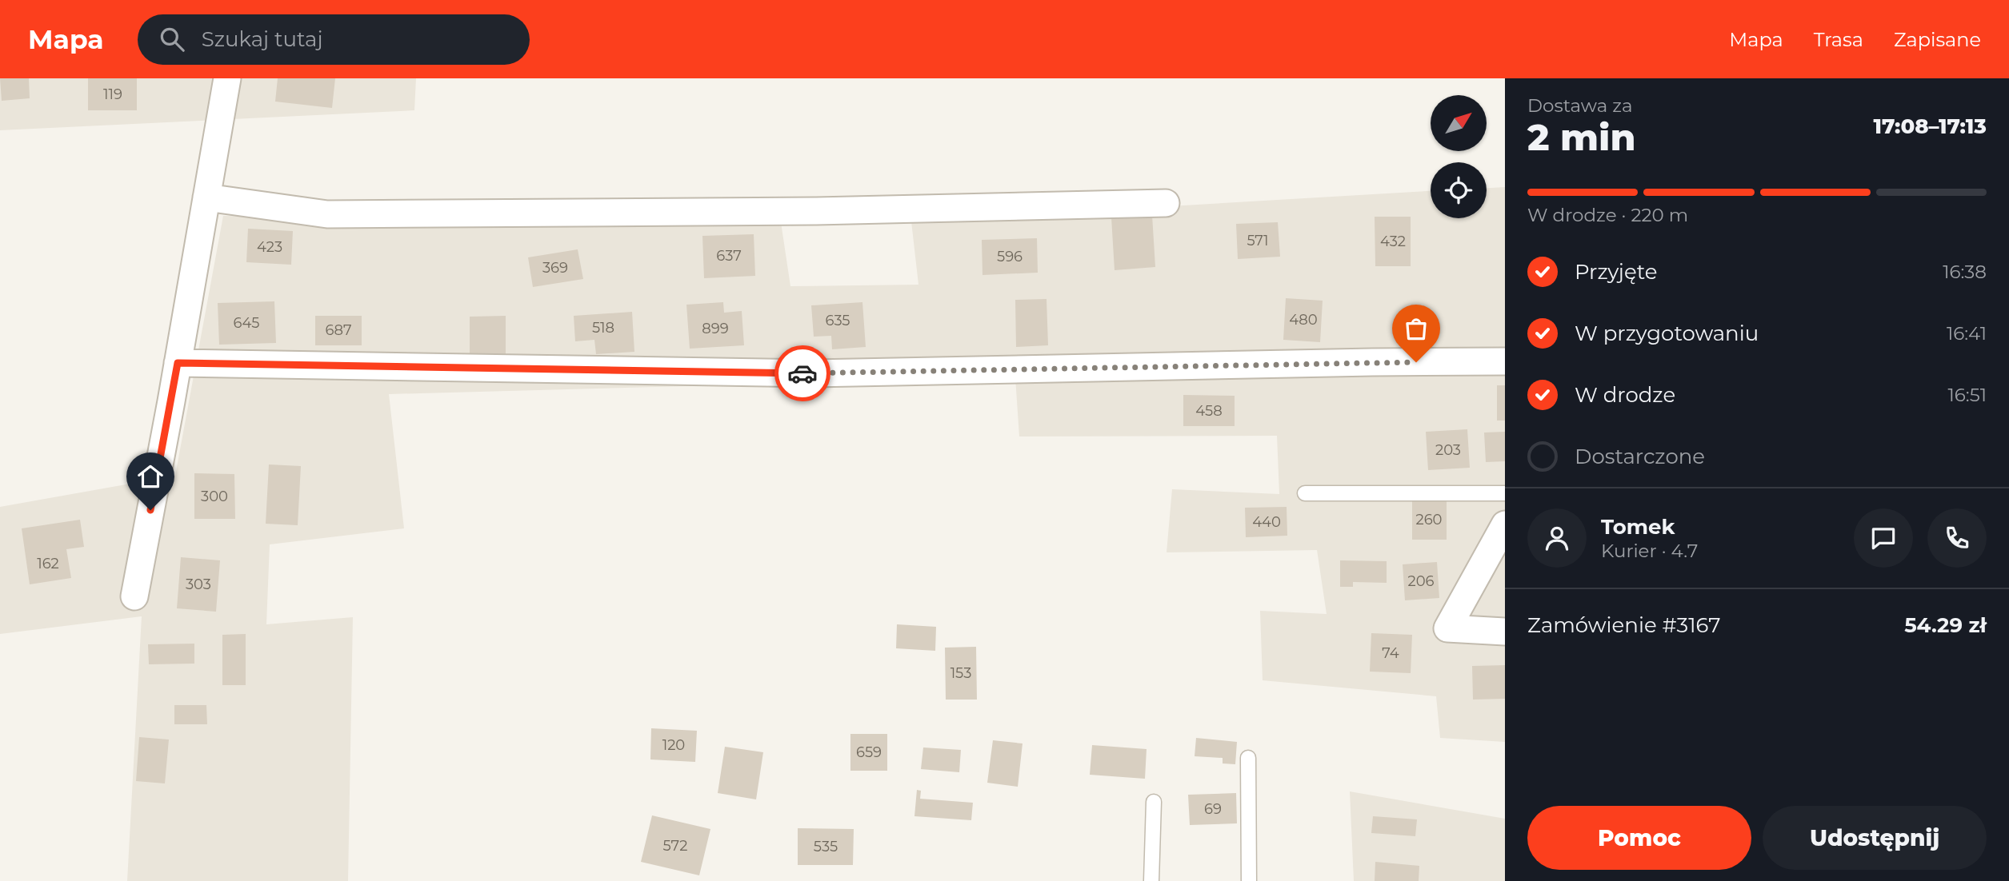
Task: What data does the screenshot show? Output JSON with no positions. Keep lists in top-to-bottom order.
{
  "house_numbers": [
    "119",
    "571",
    "432",
    "423",
    "637",
    "596",
    "369",
    "480",
    "635",
    "645",
    "518",
    "899",
    "687",
    "458",
    "203",
    "300",
    "260",
    "440",
    "162",
    "206",
    "303",
    "74",
    "153",
    "120",
    "659",
    "69",
    "572",
    "535"
  ],
  "north": "top right",
  "page": {
    "header": "Mapa",
    "search": "Szukaj tutaj",
    "nav": ["Mapa", "Trasa", "Zapisane"],
    "heading": ["2 min", "Dostawa za", "17:08–17:13"],
    "panel": [
      "Tomek",
      "Kurier · 4.7",
      "Zamówienie #3167",
      "54.29 zł"
    ],
    "bar": "W drodze · 220 m",
    "list": [
      ["Przyjęte", "16:38"],
      ["W przygotowaniu", "16:41"],
      ["W drodze", "16:51"],
      "Dostarczone"
    ],
    "buttons": ["Pomoc", "Udostępnij"]
  }
}
